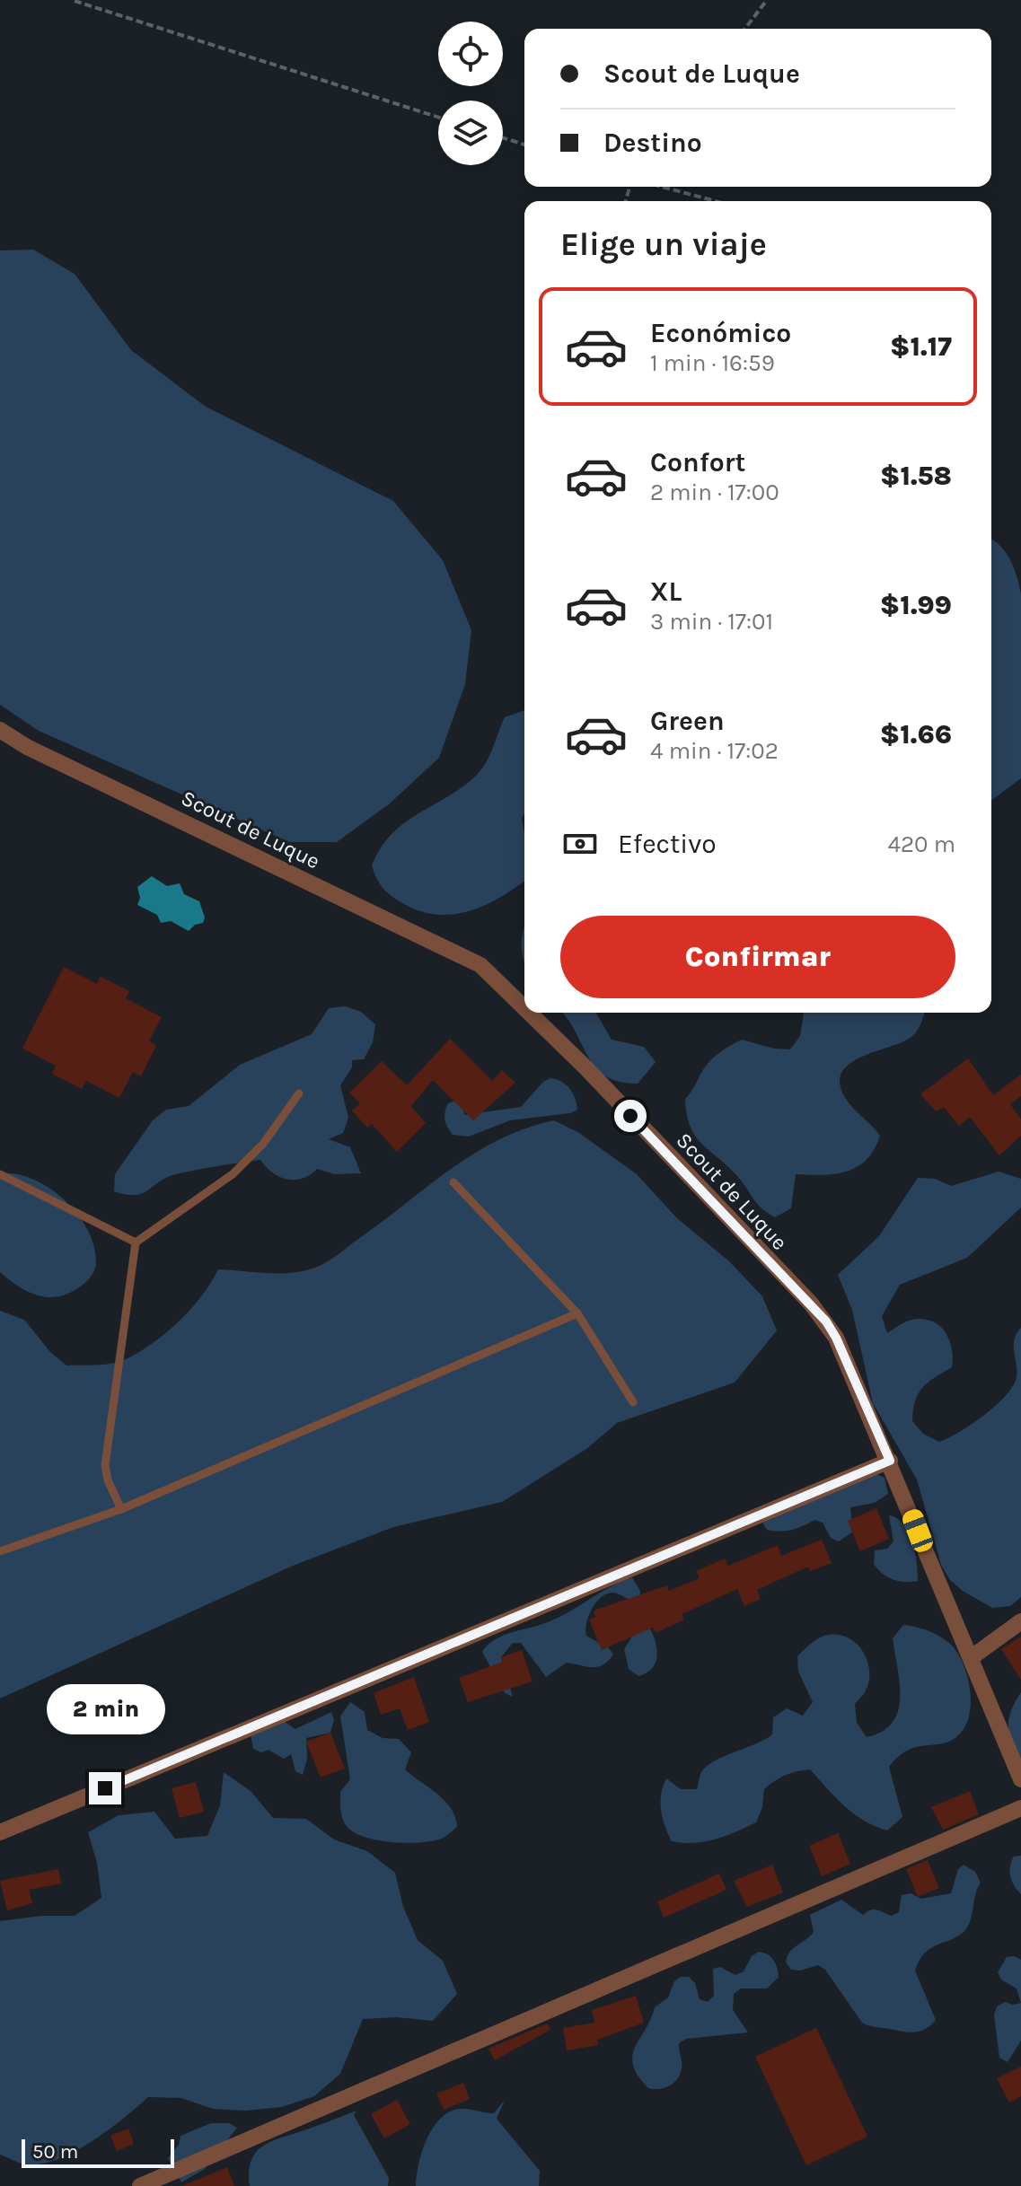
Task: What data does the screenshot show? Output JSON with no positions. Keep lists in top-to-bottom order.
{
  "streets": {
    "street": ["Scout de Luque"]
  },
  "scale_bar": "50 m",
  "page": {
    "banner": ["Scout de Luque", "Destino"],
    "heading": "Elige un viaje",
    "list": [
      {
        "name": "Económico",
        "note": "1 min · 16:59",
        "value": "$1.17"
      },
      {
        "name": "Confort",
        "note": "2 min · 17:00",
        "value": "$1.58"
      },
      {
        "name": "XL",
        "note": "3 min · 17:01",
        "value": "$1.99"
      },
      {
        "name": "Green",
        "note": "4 min · 17:02",
        "value": "$1.66"
      }
    ],
    "pay": ["Efectivo", "420 m"],
    "buttons": "Confirmar",
    "bubble": "2 min",
    "scale": "50 m"
  }
}
